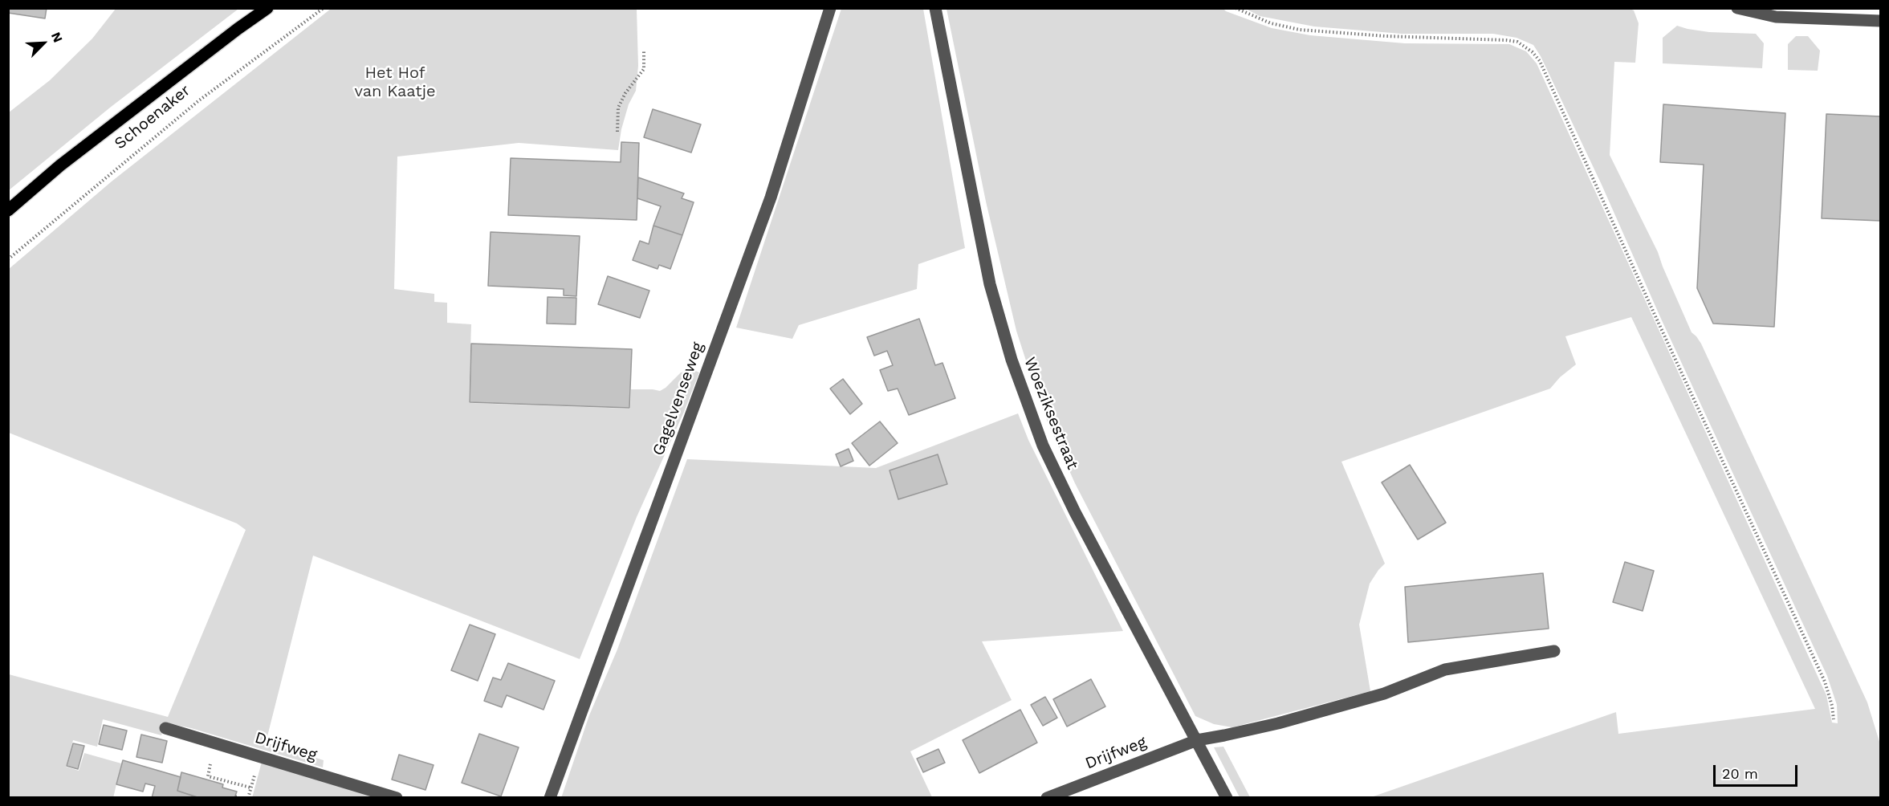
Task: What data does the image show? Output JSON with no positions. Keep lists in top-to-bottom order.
{
  "streets": {
    "main road": ["Schoenaker"],
    "street": ["Gagelvenseweg", "Woeziksestraat", "Drijfweg"]
  },
  "crossings": [
    ["Woeziksestraat", "Drijfweg"]
  ],
  "parks": ["Het Hof van Kaatje"],
  "scale_bar": "20 m",
  "north": "top right"
}
